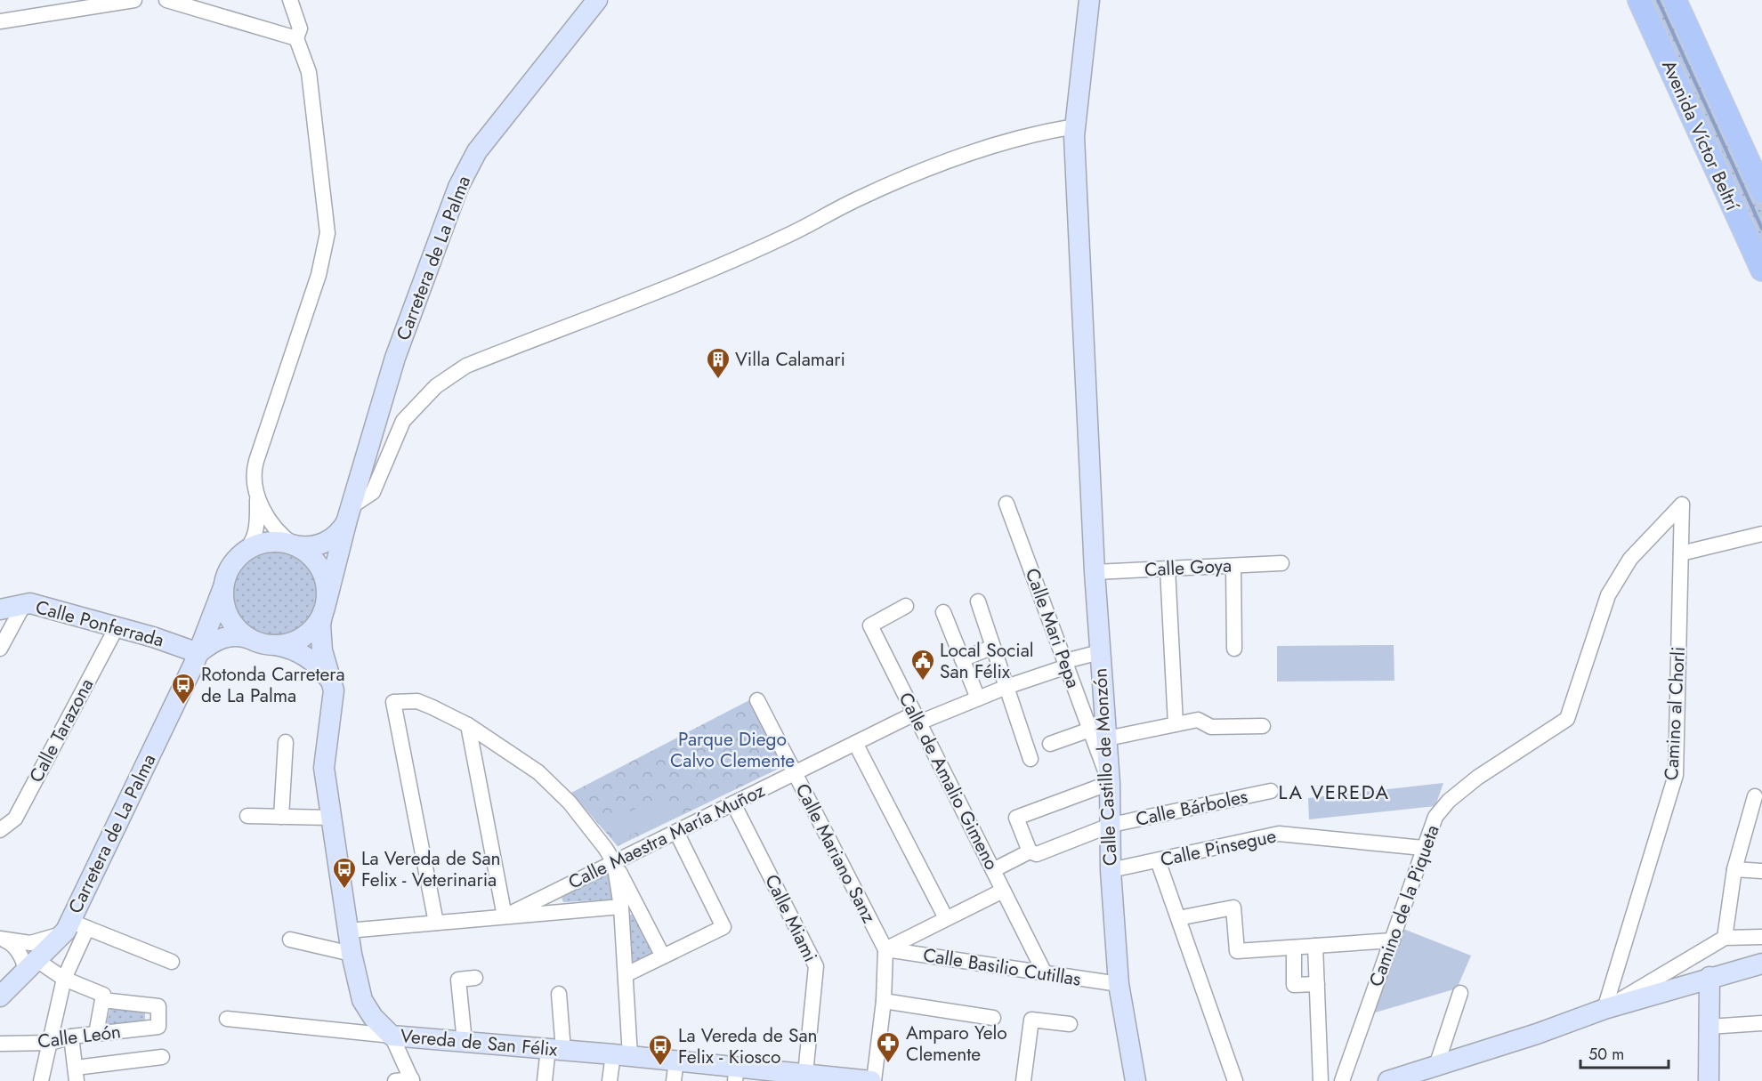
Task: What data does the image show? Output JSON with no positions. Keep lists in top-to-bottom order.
{
  "streets": {
    "main road": [
      "Avenida Víctor Beltrí",
      "Carretera de La Palma",
      "Calle Ponferrada",
      "Calle Castillo de Monzón",
      "Vereda de San Félix"
    ],
    "street": [
      "Calle Goya",
      "Calle Mari Pepa",
      "Camino al Chorli",
      "Calle Tarazona",
      "Calle de Amalio Gimeno",
      "Calle Bárboles",
      "Calle Maestra María Muñoz",
      "Calle Pinsegue",
      "Calle Mariano Sanz",
      "Camino de la Piqueta",
      "Calle Miami",
      "Calle Basilio Cutillas",
      "Calle León"
    ]
  },
  "crossings": [
    ["Carretera de La Palma", "Calle Ponferrada"],
    ["Carretera de La Palma", "Vereda de San Félix"],
    ["Calle Goya", "Calle Castillo de Monzón"],
    ["Calle Ponferrada", "Calle Tarazona"],
    ["Calle Mari Pepa", "Calle Castillo de Monzón"],
    ["Calle Mari Pepa", "Calle Maestra María Muñoz"],
    ["Camino al Chorli", "Camino de la Piqueta"],
    ["Calle Castillo de Monzón", "Calle Bárboles"],
    ["Calle Castillo de Monzón", "Calle Maestra María Muñoz"],
    ["Calle Castillo de Monzón", "Calle Pinsegue"],
    ["Calle Castillo de Monzón", "Calle Basilio Cutillas"],
    ["Calle de Amalio Gimeno", "Calle Bárboles"],
    ["Calle de Amalio Gimeno", "Calle Maestra María Muñoz"],
    ["Calle de Amalio Gimeno", "Calle Basilio Cutillas"],
    ["Calle Maestra María Muñoz", "Calle Mariano Sanz"],
    ["Calle Maestra María Muñoz", "Calle Miami"],
    ["Calle Maestra María Muñoz", "Vereda de San Félix"],
    ["Calle Pinsegue", "Camino de la Piqueta"],
    ["Calle Mariano Sanz", "Calle Basilio Cutillas"],
    ["Calle Miami", "Vereda de San Félix"]
  ],
  "districts": ["LA VEREDA"],
  "parks": ["Parque Diego Calvo Clemente"],
  "places": {
    "building": ["Villa Calamari"],
    "public building": ["Local Social San Félix"],
    "bus stop": ["Rotonda Carretera de La Palma", "La Vereda de San Felix - Veterinaria", "La Vereda de San Felix - Kiosco"],
    "pharmacy": ["Amparo Yelo Clemente"]
  },
  "scale_bar": "50 m"
}
